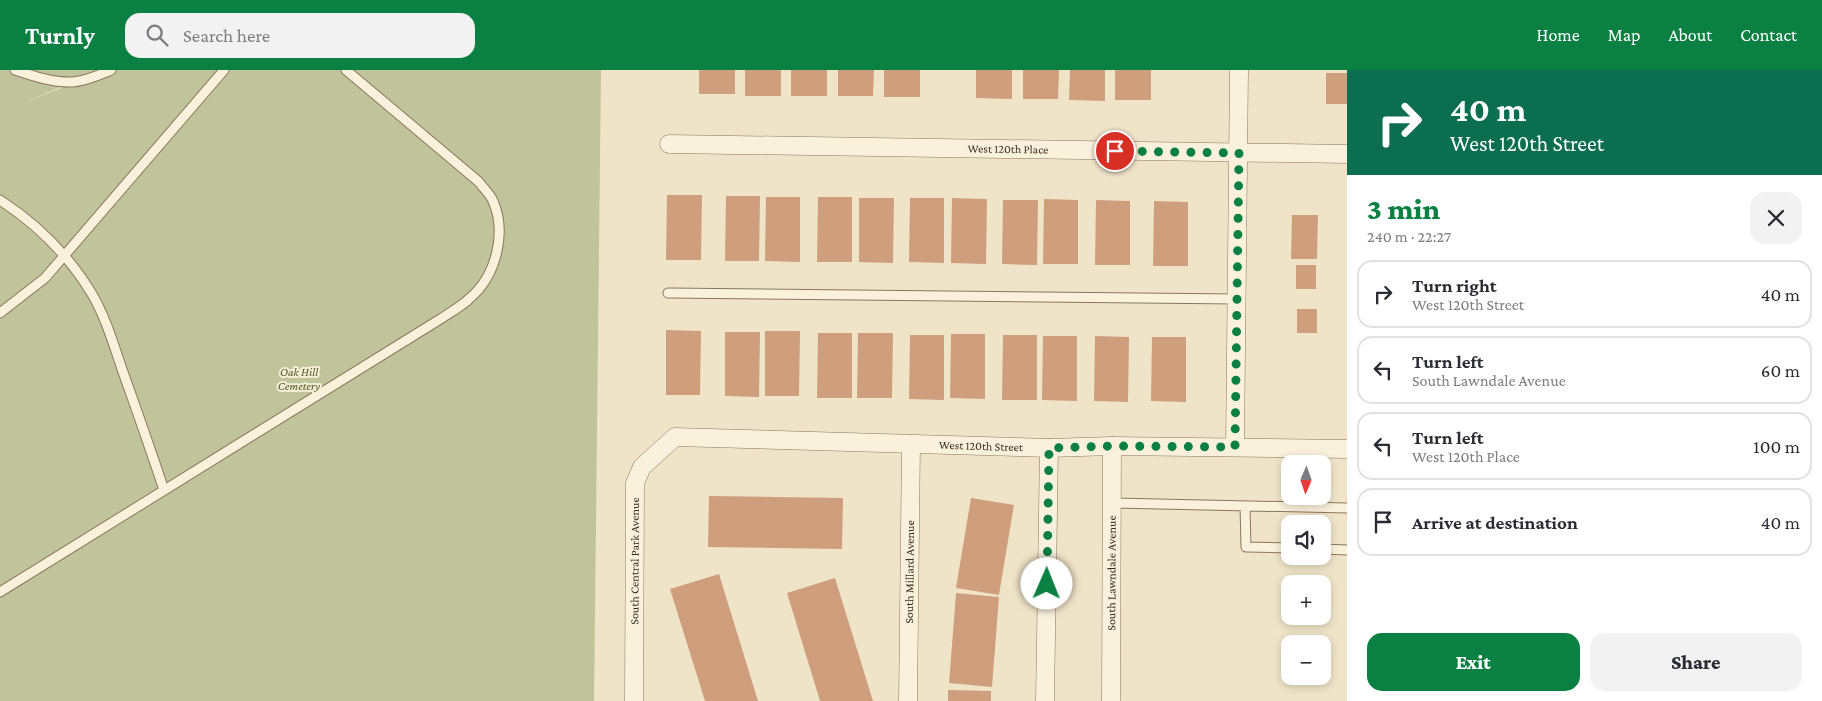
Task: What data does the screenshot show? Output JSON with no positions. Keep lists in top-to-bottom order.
{
  "streets": {
    "street": [
      "West 120th Place",
      "West 120th Street",
      "South Central Park Avenue",
      "South Millard Avenue",
      "South Lawndale Avenue"
    ]
  },
  "crossings": [
    ["West 120th Street", "South Central Park Avenue"],
    ["West 120th Street", "South Millard Avenue"],
    ["West 120th Street", "South Lawndale Avenue"]
  ],
  "parks": ["Oak Hill Cemetery"],
  "north": "bottom",
  "page": {
    "header": "Turnly",
    "search": "Search here",
    "nav": [
      "Home",
      "Map",
      "About",
      "Contact"
    ],
    "turn": ["40 m", "West 120th Street"],
    "heading": ["3 min", "240 m · 22:27"],
    "list": [
      {
        "name": "Turn right",
        "note": "West 120th Street",
        "value": "40 m"
      },
      {
        "name": "Turn left",
        "note": "South Lawndale Avenue",
        "value": "60 m"
      },
      {
        "name": "Turn left",
        "note": "West 120th Place",
        "value": "100 m"
      },
      {
        "name": "Arrive at destination",
        "value": "40 m"
      }
    ],
    "map_buttons": ["+", "−"],
    "buttons": ["Exit", "Share"]
  }
}
